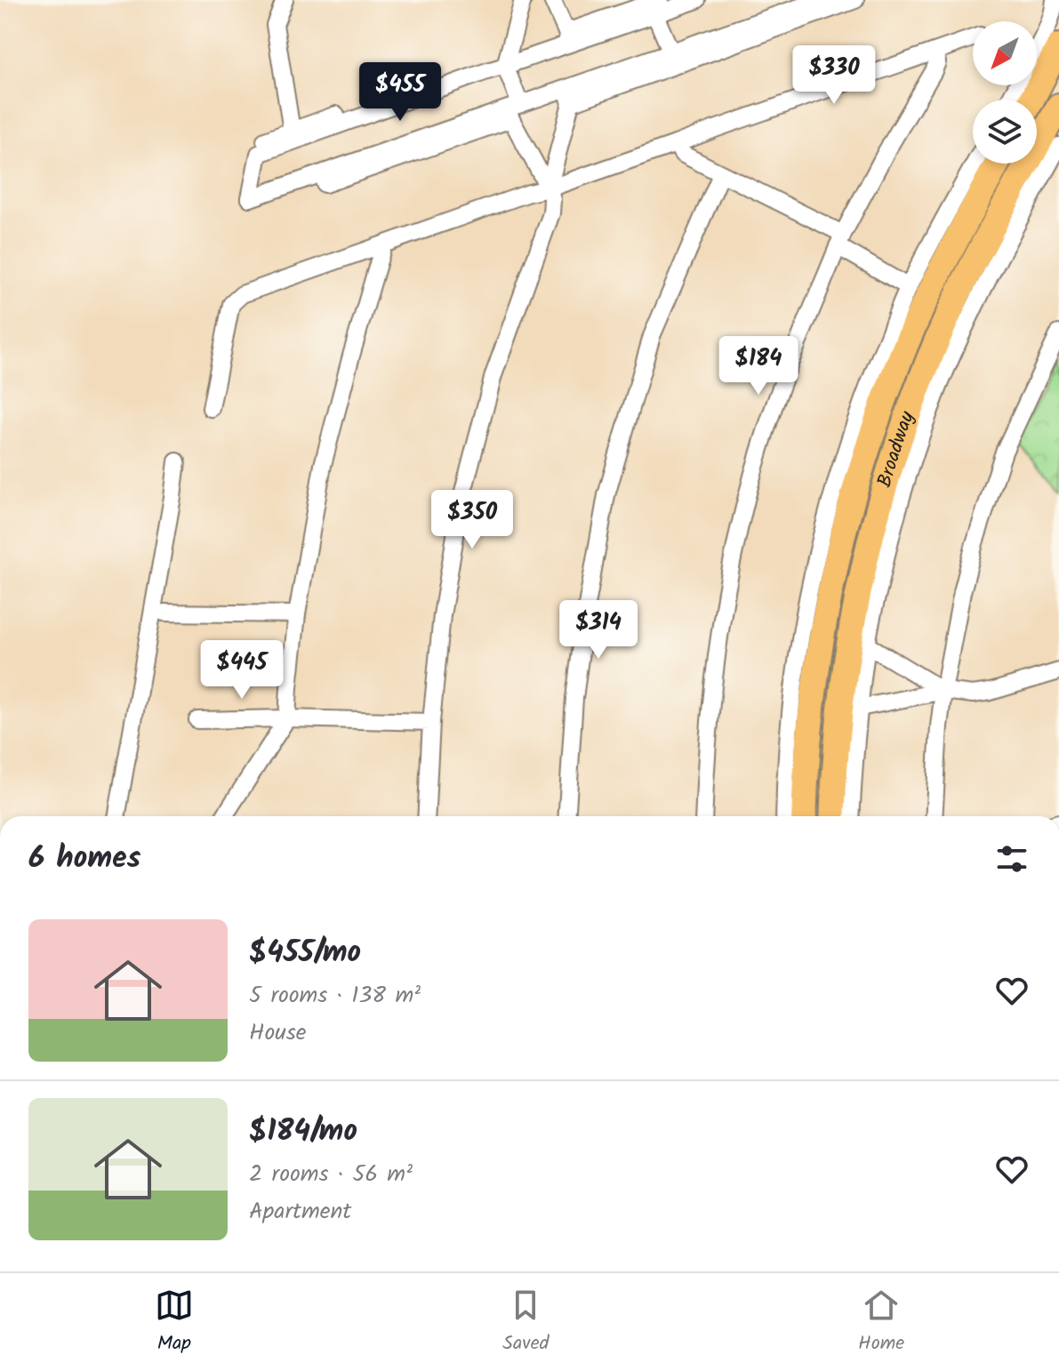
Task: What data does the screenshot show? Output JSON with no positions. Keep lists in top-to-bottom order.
{
  "streets": {
    "main road": ["Broadway"]
  },
  "north": "bottom left",
  "page": {
    "price": [
      "$330",
      "$455",
      "$184",
      "$350",
      "$314",
      "$445"
    ],
    "heading": "6 homes",
    "list": [
      {
        "name": "$455/mo",
        "note": "5 rooms · 138 m² · House"
      },
      {
        "name": "$184/mo",
        "note": "2 rooms · 56 m² · Apartment"
      }
    ],
    "tabs": ["Map", "Saved", "Home"]
  }
}
